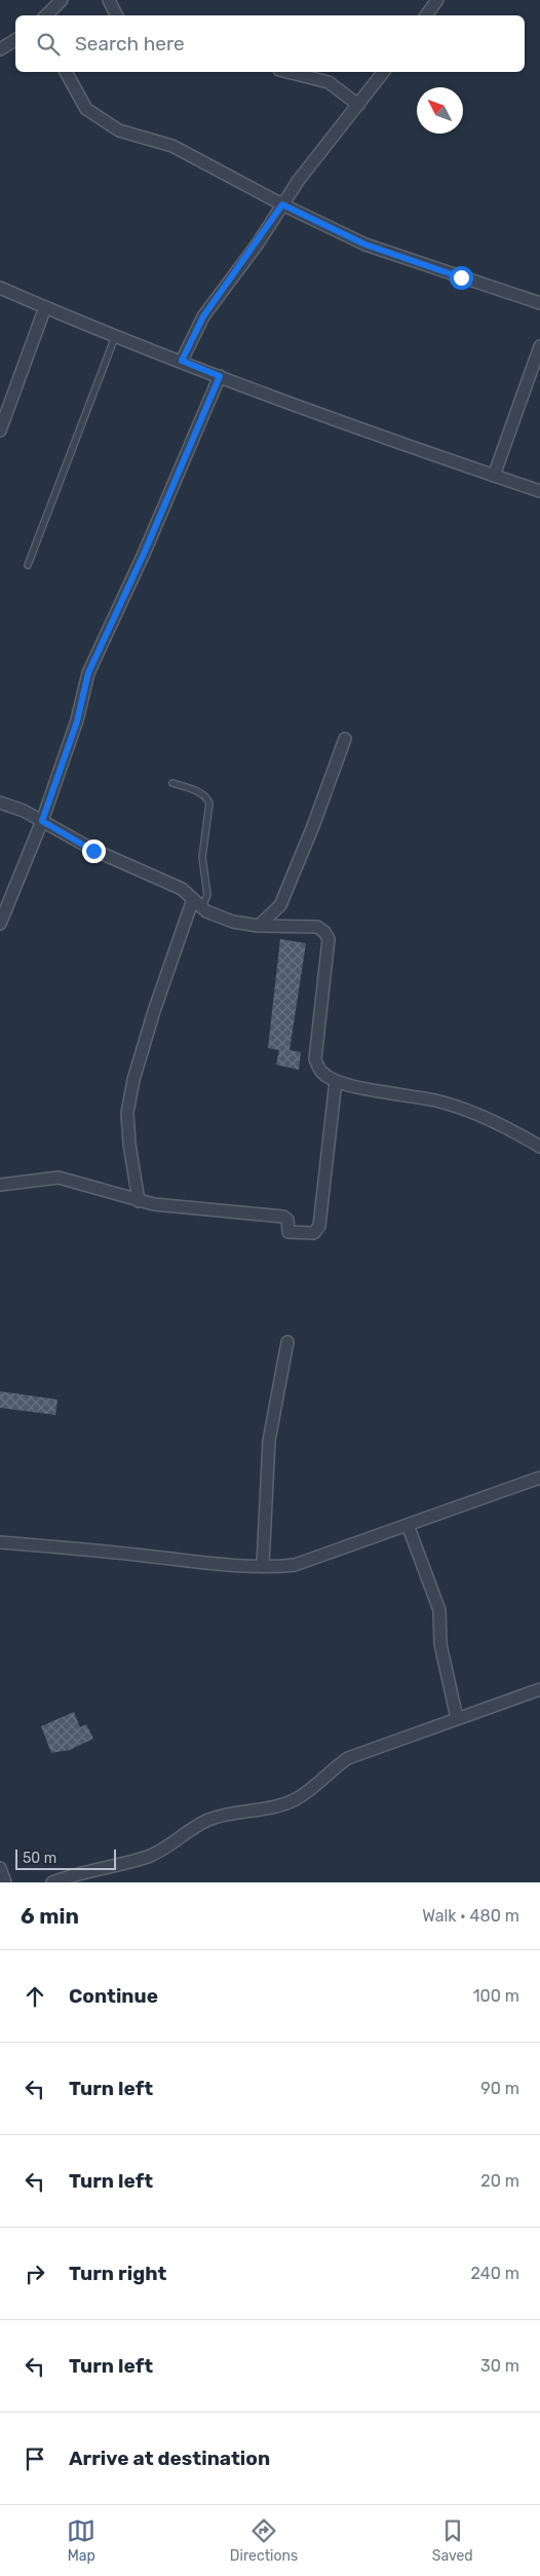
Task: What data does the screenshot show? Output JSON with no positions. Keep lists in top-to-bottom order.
{
  "scale_bar": "50 m",
  "north": "top left",
  "page": {
    "search": "Search here",
    "scale": "50 m",
    "heading": ["6 min", "Walk · 480 m"],
    "list": [
      ["Continue", "100 m"],
      ["Turn left", "90 m"],
      ["Turn left", "20 m"],
      ["Turn right", "240 m"],
      ["Turn left", "30 m"],
      "Arrive at destination"
    ],
    "nav": ["Map", "Directions", "Saved"]
  }
}
